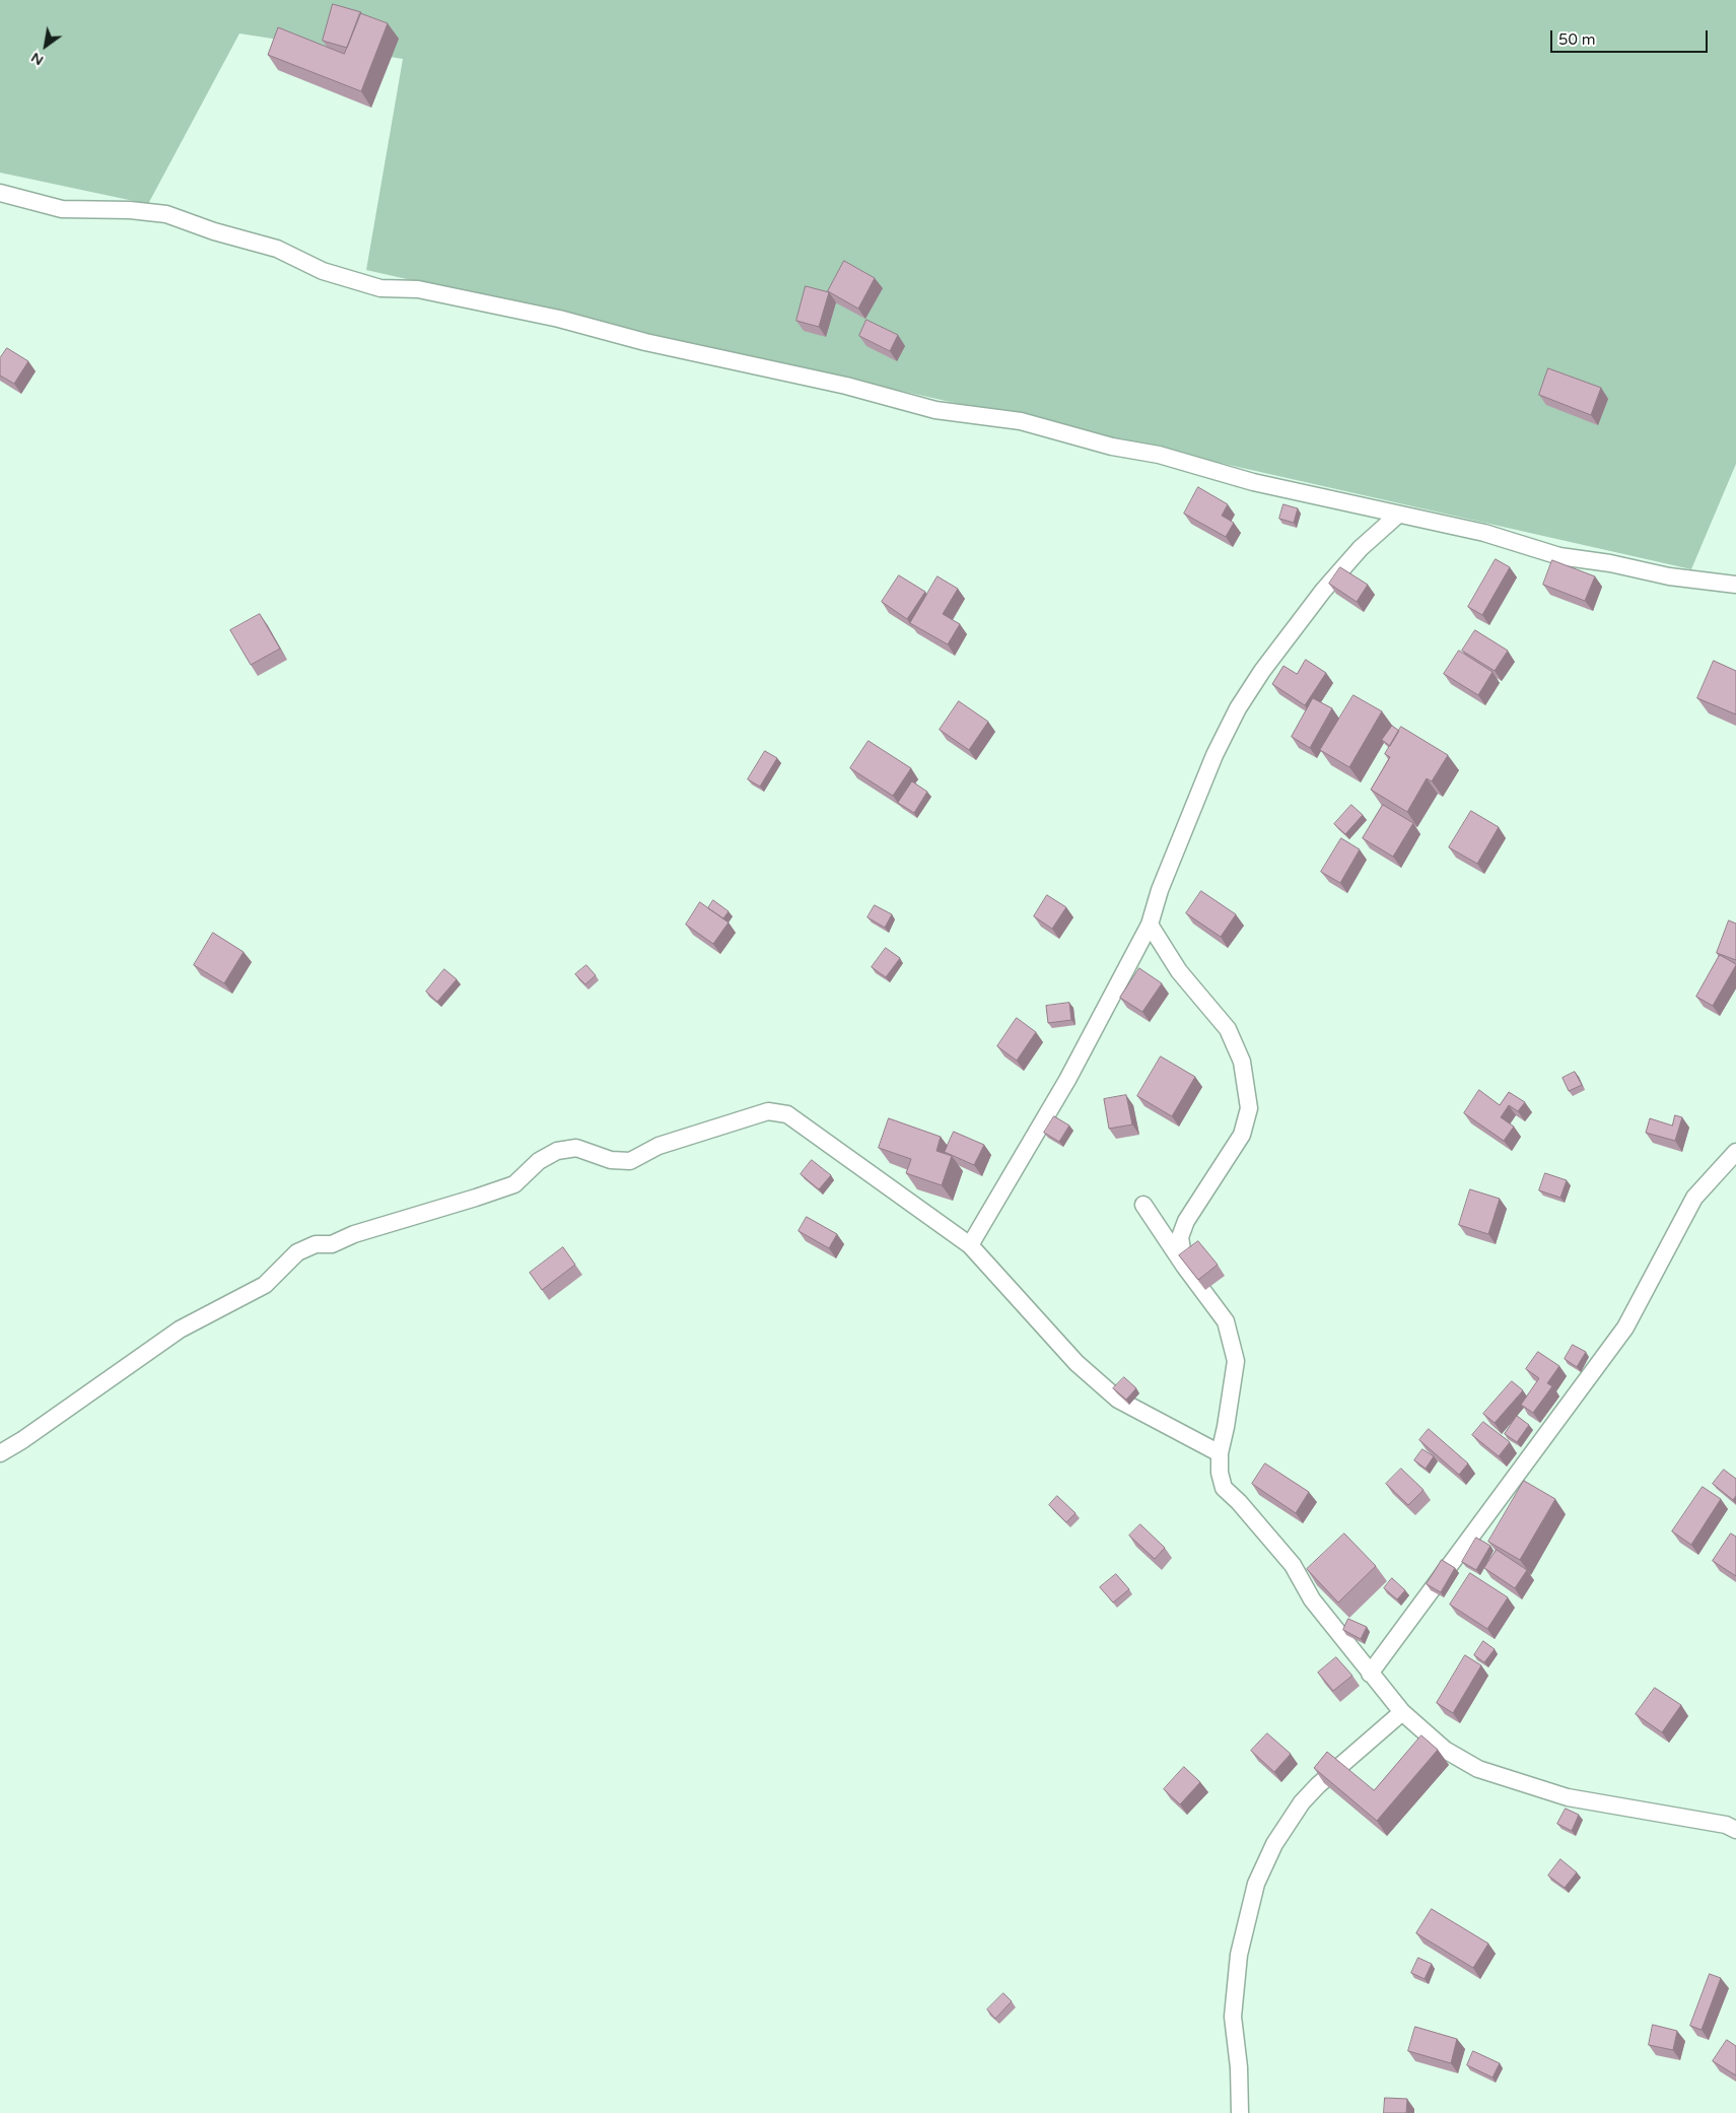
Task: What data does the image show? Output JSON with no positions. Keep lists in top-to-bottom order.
{
  "scale_bar": "50 m",
  "north": "bottom left"
}
